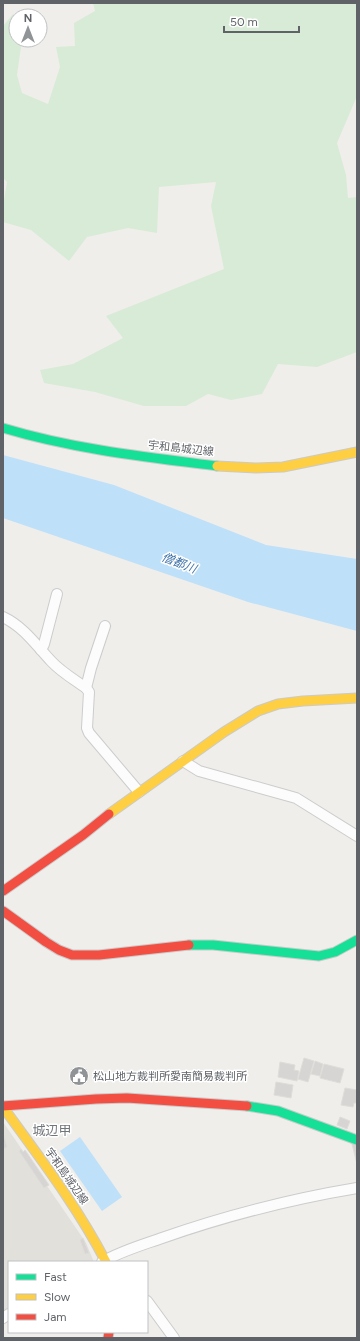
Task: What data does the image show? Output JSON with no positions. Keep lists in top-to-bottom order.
{
  "streets": {
    "street": ["宇和島城辺線"]
  },
  "districts": ["城辺甲"],
  "water": ["僧都川"],
  "places": {
    "public building": ["松山地方裁判所愛南簡易裁判所"]
  },
  "legend": ["Fast", "Slow", "Jam"],
  "scale_bar": "50 m",
  "north": "top"
}
